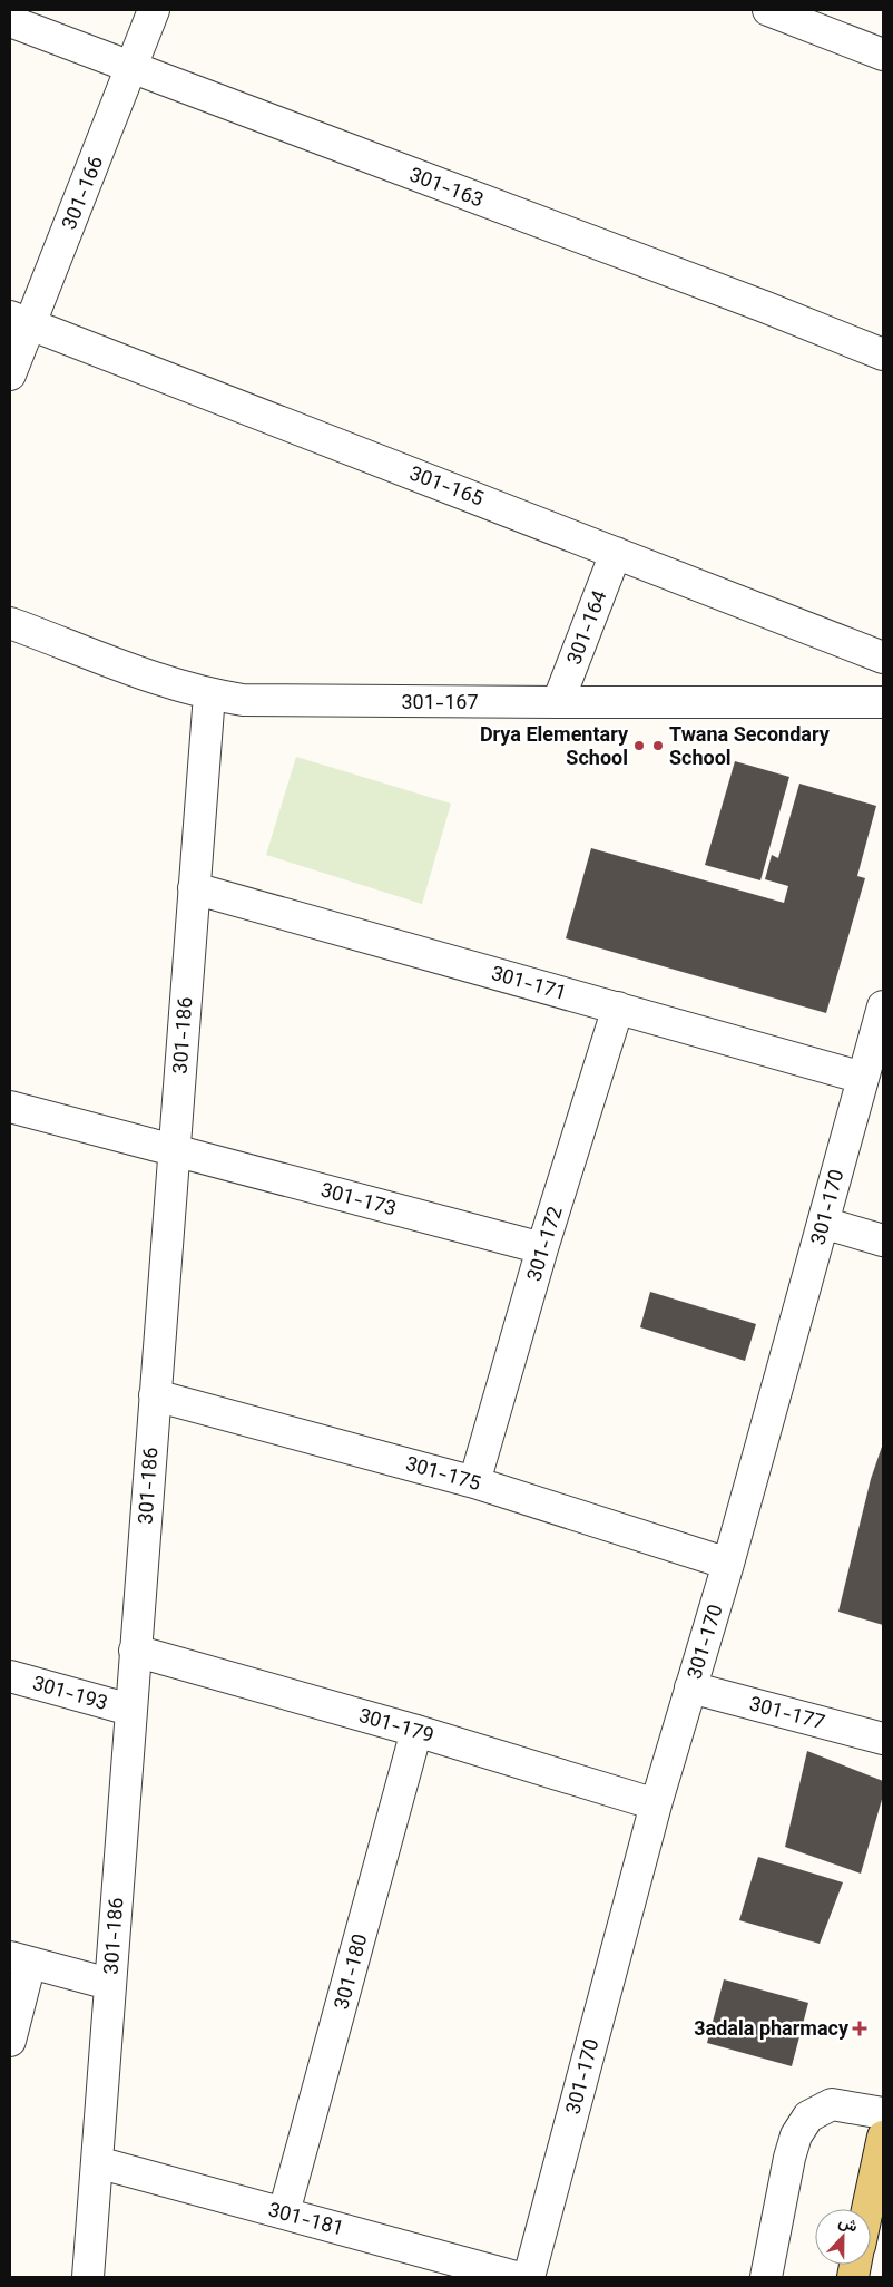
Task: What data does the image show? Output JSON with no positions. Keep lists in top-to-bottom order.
{
  "streets": {
    "street": [
      "301-163",
      "301-166",
      "301-165",
      "301-164",
      "301-167",
      "301-171",
      "301-186",
      "301-173",
      "301-170",
      "301-172",
      "301-175",
      "301-193",
      "301-177",
      "301-179",
      "301-180",
      "301-181"
    ]
  },
  "crossings": [
    ["301-163", "301-166"],
    ["301-166", "301-165"],
    ["301-165", "301-164"],
    ["301-164", "301-167"],
    ["301-167", "301-186"],
    ["301-171", "301-186"],
    ["301-171", "301-170"],
    ["301-171", "301-172"],
    ["301-186", "301-173"],
    ["301-186", "301-175"],
    ["301-186", "301-193"],
    ["301-186", "301-179"],
    ["301-186", "301-181"],
    ["301-173", "301-172"],
    ["301-170", "301-175"],
    ["301-170", "301-177"],
    ["301-170", "301-179"],
    ["301-172", "301-175"],
    ["301-179", "301-180"],
    ["301-180", "301-181"]
  ],
  "places": {
    "other": ["Drya Elementary School", "Twana Secondary School"],
    "health": ["3adala pharmacy"]
  },
  "north": "top"
}
